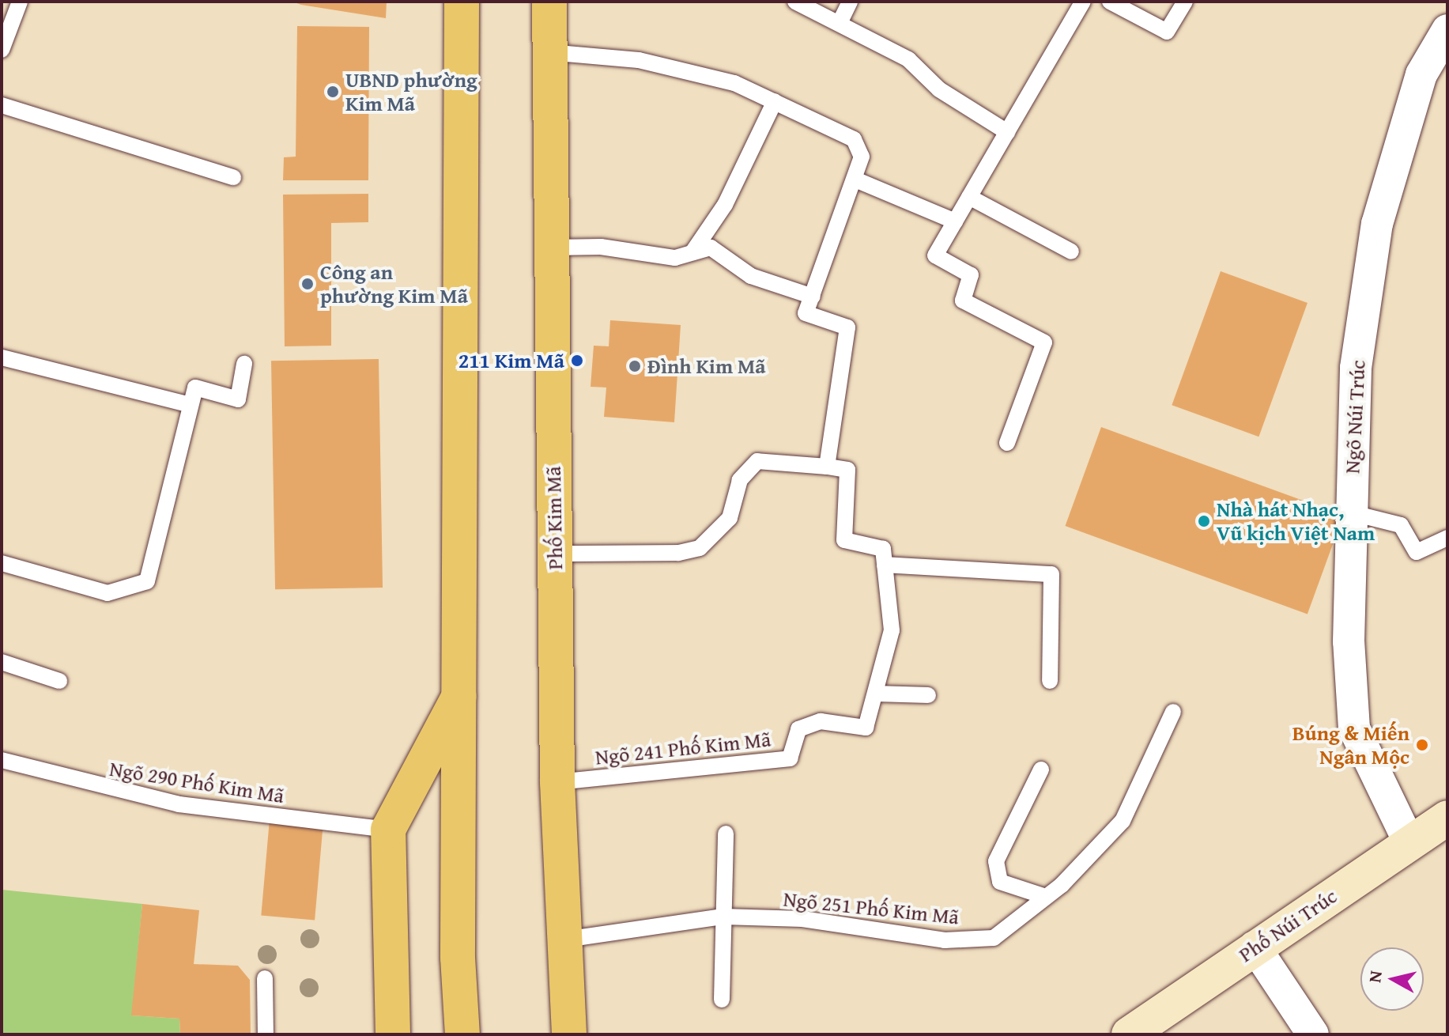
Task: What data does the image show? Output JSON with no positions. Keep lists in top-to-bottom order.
{
  "streets": {
    "main road": ["Phố Kim Mã"],
    "street": ["Ngõ Núi Trúc", "Phố Núi Trúc"],
    "lane": ["Ngõ 241 Phố Kim Mã", "Ngõ 290 Phố Kim Mã", "Ngõ 251 Phố Kim Mã"]
  },
  "crossings": [
    ["Ngõ Núi Trúc", "Phố Núi Trúc"],
    ["Phố Kim Mã", "Ngõ 241 Phố Kim Mã"],
    ["Phố Kim Mã", "Ngõ 251 Phố Kim Mã"]
  ],
  "places": [
    "UBND phường Kim Mã",
    "Công an phường Kim Mã",
    "211 Kim Mã",
    "Đình Kim Mã",
    "Nhà hát Nhạc, Vũ kịch Việt Nam",
    "Búng & Miến Ngân Mộc"
  ],
  "north": "left"
}
